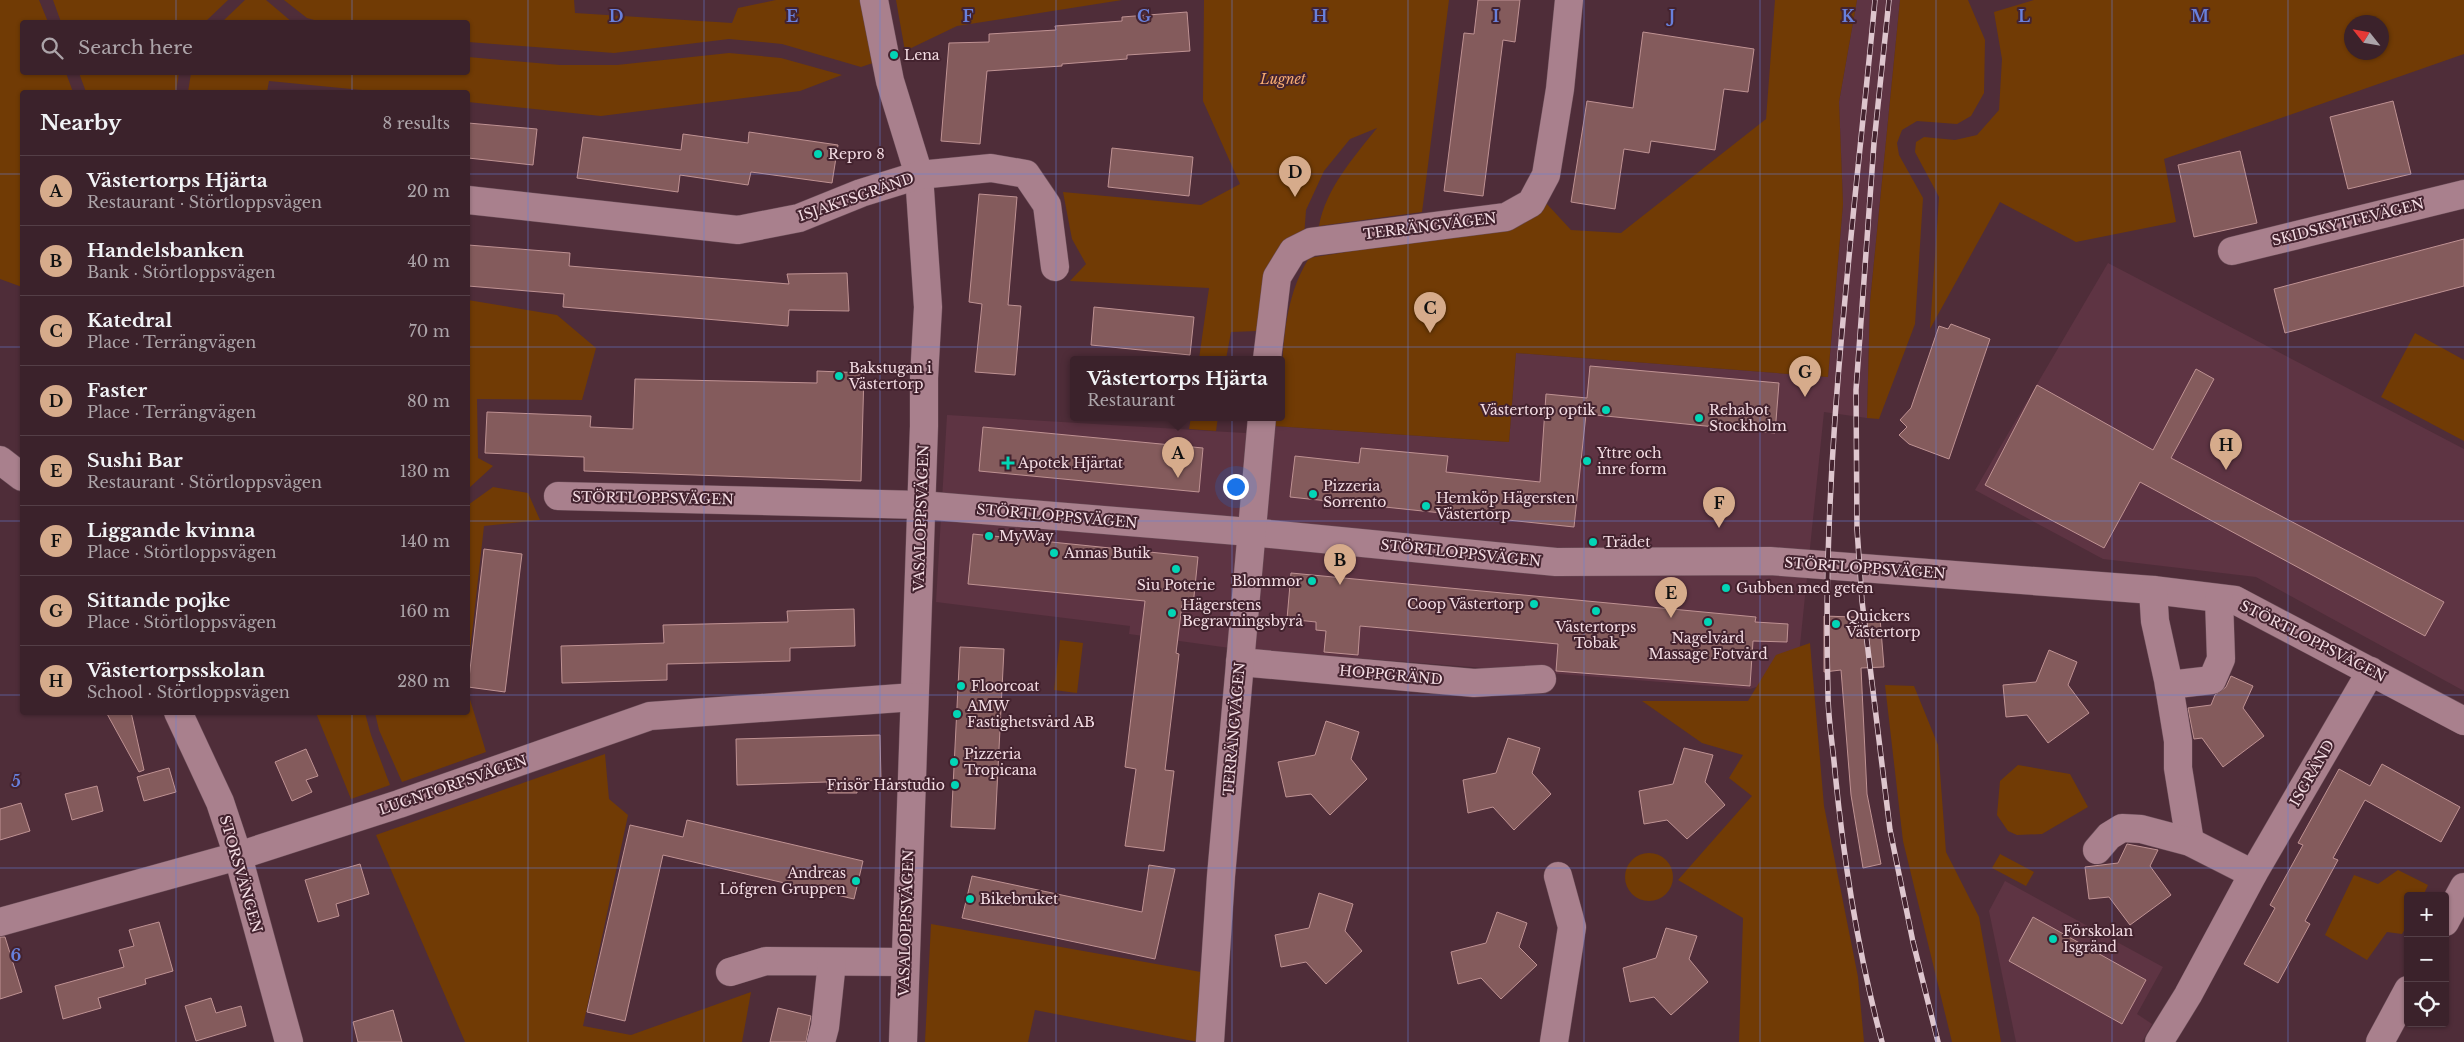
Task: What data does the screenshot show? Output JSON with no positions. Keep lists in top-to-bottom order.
{
  "streets": {
    "street": [
      "ISJAKTSGRÄND",
      "SKIDSKYTTEVÄGEN",
      "TERRÄNGVÄGEN",
      "STÖRTLOPPSVÄGEN",
      "VASALOPPSVÄGEN",
      "HOPPGRÄND",
      "ISGRÄND",
      "LUGNTORPSVÄGEN",
      "STORSVÄNGEN"
    ]
  },
  "crossings": [
    ["ISJAKTSGRÄND", "VASALOPPSVÄGEN"],
    ["TERRÄNGVÄGEN", "STÖRTLOPPSVÄGEN"],
    ["TERRÄNGVÄGEN", "HOPPGRÄND"],
    ["STÖRTLOPPSVÄGEN", "VASALOPPSVÄGEN"],
    ["STÖRTLOPPSVÄGEN", "ISGRÄND"],
    ["VASALOPPSVÄGEN", "LUGNTORPSVÄGEN"],
    ["LUGNTORPSVÄGEN", "STORSVÄNGEN"]
  ],
  "parks": ["Lugnet"],
  "places": {
    "other": [
      "Lena",
      "Repro 8",
      "Bakstugan i Västertorp",
      "Västertorp optik",
      "Rehabot Stockholm",
      "Yttre och inre form",
      "Pizzeria Sorrento",
      "Hemköp Hägersten Västertorp",
      "MyWay",
      "Trädet",
      "Annas Butik",
      "Siu Poterie",
      "Blommor",
      "Gubben med geten",
      "Coop Västertorp",
      "Västertorps Tobak",
      "Hägerstens Begravningsbyrå",
      "Nagelvård Massage Fotvård",
      "Quickers Västertorp",
      "Floorcoat",
      "AMW Fastighetsvård AB",
      "Pizzeria Tropicana",
      "Frisör Hårstudio",
      "Andreas Löfgren Gruppen",
      "Bikebruket",
      "Förskolan Isgränd"
    ],
    "health": ["Apotek Hjärtat"]
  },
  "north": "top left",
  "page": {
    "search": "Search here",
    "heading": ["Nearby", "8 results"],
    "list": [
      {
        "mark": "A",
        "name": "Västertorps Hjärta",
        "note": "Restaurant · Störtloppsvägen",
        "value": "20 m"
      },
      {
        "mark": "B",
        "name": "Handelsbanken",
        "note": "Bank · Störtloppsvägen",
        "value": "40 m"
      },
      {
        "mark": "C",
        "name": "Katedral",
        "note": "Place · Terrängvägen",
        "value": "70 m"
      },
      {
        "mark": "D",
        "name": "Faster",
        "note": "Place · Terrängvägen",
        "value": "80 m"
      },
      {
        "mark": "E",
        "name": "Sushi Bar",
        "note": "Restaurant · Störtloppsvägen",
        "value": "130 m"
      },
      {
        "mark": "F",
        "name": "Liggande kvinna",
        "note": "Place · Störtloppsvägen",
        "value": "140 m"
      },
      {
        "mark": "G",
        "name": "Sittande pojke",
        "note": "Place · Störtloppsvägen",
        "value": "160 m"
      },
      {
        "mark": "H",
        "name": "Västertorpsskolan",
        "note": "School · Störtloppsvägen",
        "value": "280 m"
      }
    ],
    "pins": [
      "D",
      "C",
      "G",
      "H",
      "A",
      "F",
      "B",
      "E"
    ],
    "popup": ["Västertorps Hjärta", "Restaurant"],
    "map_buttons": ["+", "−"]
  },
  "grid": {
    "columns": [
      "D",
      "E",
      "F",
      "G",
      "H",
      "I",
      "J",
      "K",
      "L",
      "M"
    ],
    "rows": ["5", "6"]
  }
}
